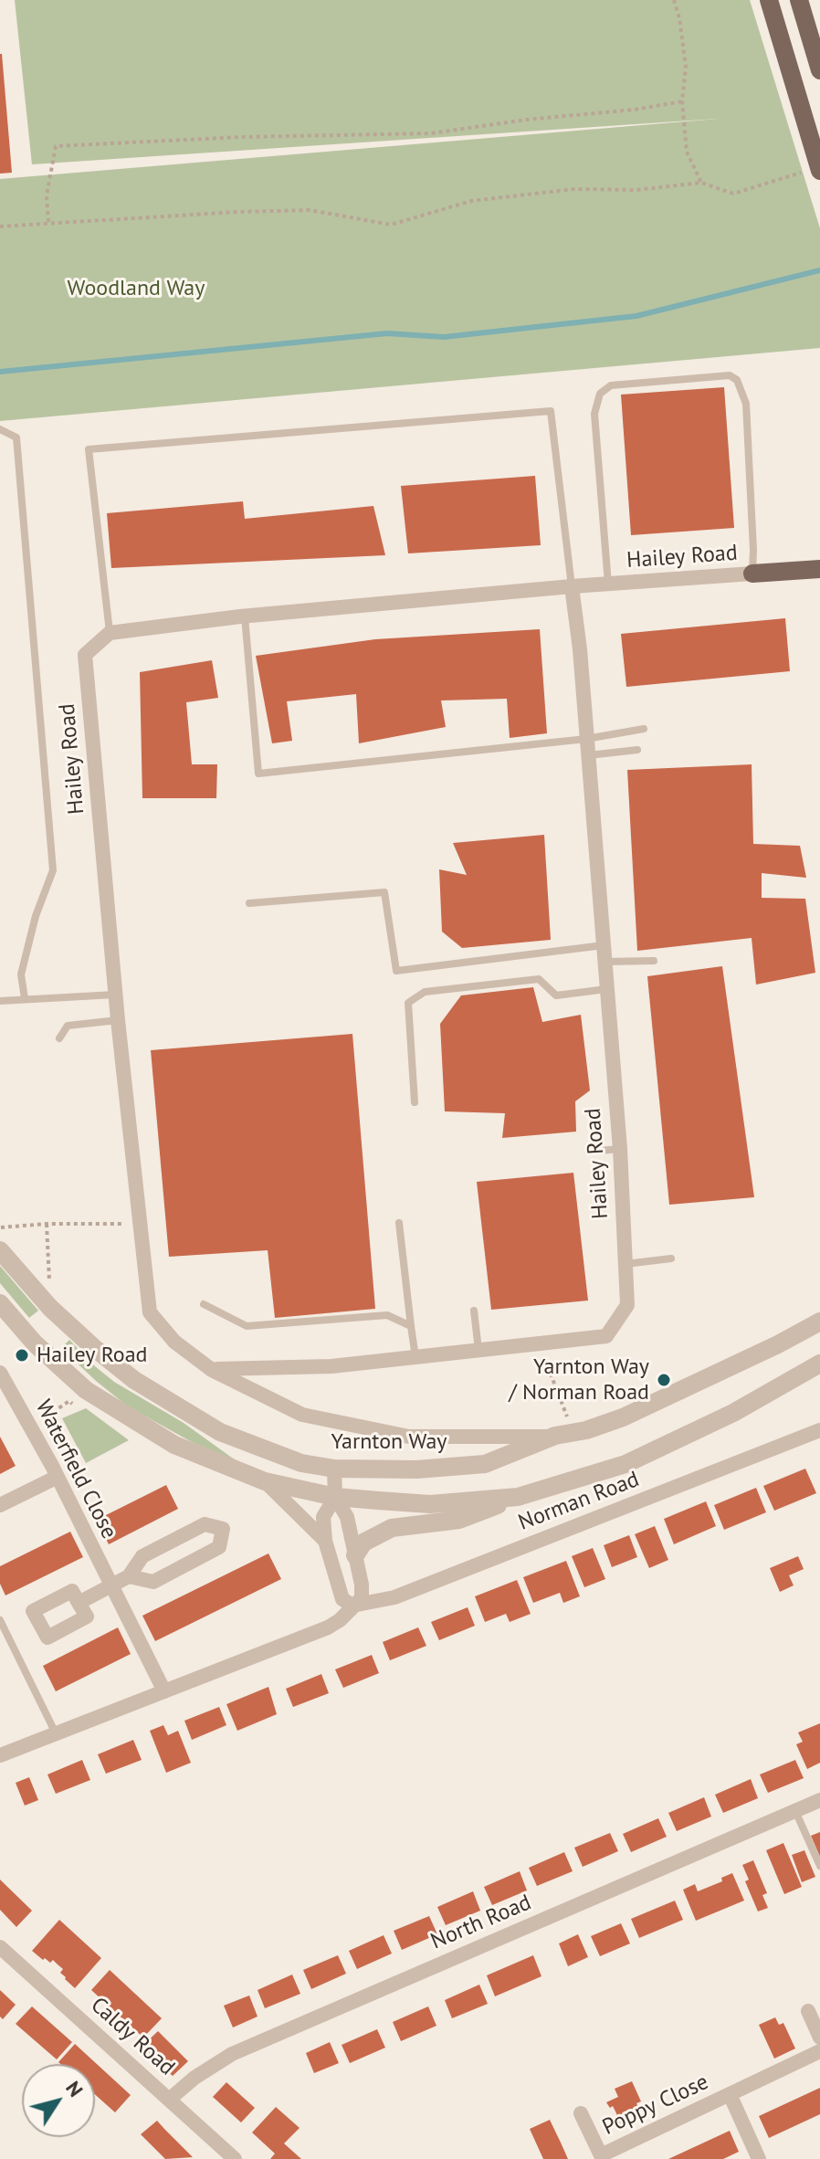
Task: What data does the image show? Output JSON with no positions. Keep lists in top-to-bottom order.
{
  "streets": {
    "street": [
      "Hailey Road",
      "Yarnton Way",
      "Waterfield Close",
      "Norman Road",
      "North Road",
      "Caldy Road",
      "Poppy Close"
    ]
  },
  "crossings": [
    ["Hailey Road", "Yarnton Way"],
    ["Waterfield Close", "Norman Road"],
    ["North Road", "Caldy Road"]
  ],
  "parks": ["Woodland Way"],
  "places": ["Hailey Road", "Yarnton Way / Norman Road"],
  "north": "top right"
}
